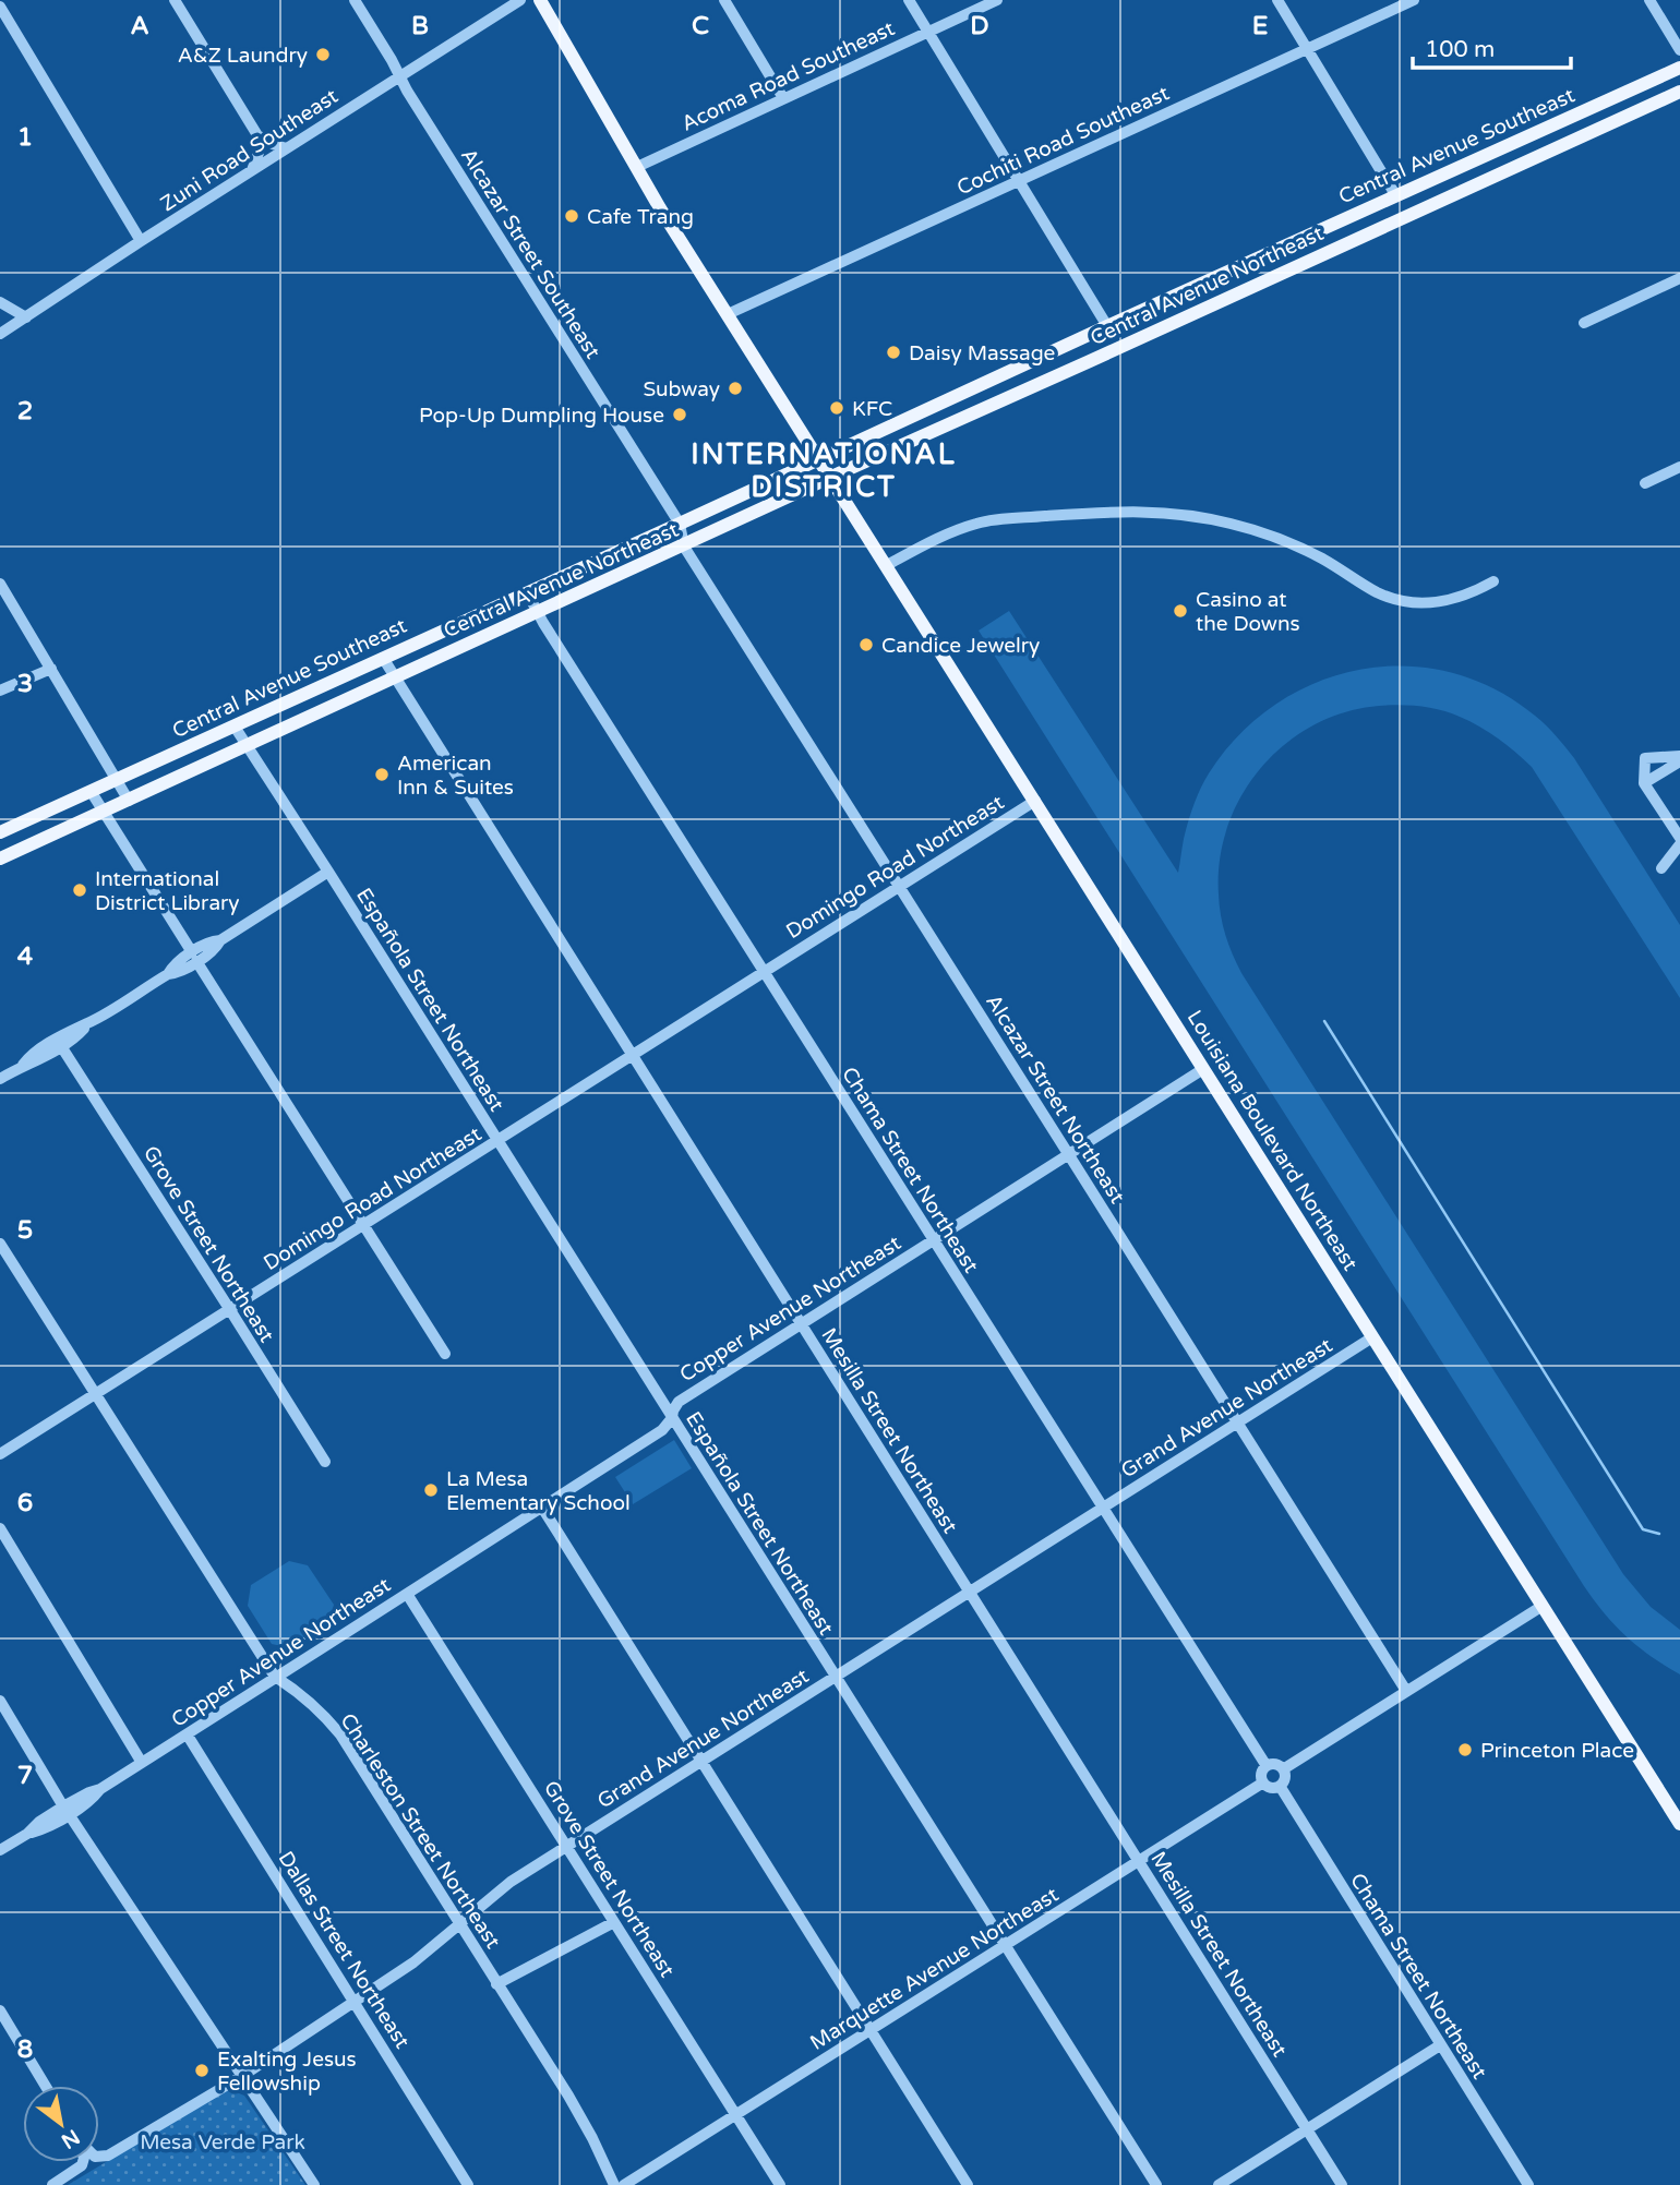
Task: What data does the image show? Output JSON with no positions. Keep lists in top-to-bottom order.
{
  "streets": {
    "main road": ["Central Avenue Southeast", "Central Avenue Northeast", "Louisiana Boulevard Northeast"],
    "street": [
      "Acoma Road Southeast",
      "Cochiti Road Southeast",
      "Zuni Road Southeast",
      "Alcazar Street Southeast",
      "Domingo Road Northeast",
      "Española Street Northeast",
      "Alcazar Street Northeast",
      "Chama Street Northeast",
      "Grove Street Northeast",
      "Copper Avenue Northeast",
      "Grand Avenue Northeast",
      "Mesilla Street Northeast",
      "Charleston Street Northeast",
      "Dallas Street Northeast",
      "Marquette Avenue Northeast"
    ]
  },
  "crossings": [
    ["Acoma Road Southeast", "Louisiana Boulevard Northeast"],
    ["Cochiti Road Southeast", "Louisiana Boulevard Northeast"],
    ["Central Avenue Southeast", "Alcazar Street Southeast"],
    ["Central Avenue Southeast", "Española Street Northeast"],
    ["Central Avenue Southeast", "Alcazar Street Northeast"],
    ["Central Avenue Southeast", "Louisiana Boulevard Northeast"],
    ["Central Avenue Southeast", "Chama Street Northeast"],
    ["Central Avenue Southeast", "Mesilla Street Northeast"],
    ["Zuni Road Southeast", "Alcazar Street Southeast"],
    ["Alcazar Street Southeast", "Alcazar Street Northeast"],
    ["Central Avenue Northeast", "Española Street Northeast"],
    ["Central Avenue Northeast", "Alcazar Street Northeast"],
    ["Central Avenue Northeast", "Louisiana Boulevard Northeast"],
    ["Central Avenue Northeast", "Chama Street Northeast"],
    ["Central Avenue Northeast", "Mesilla Street Northeast"],
    ["Domingo Road Northeast", "Española Street Northeast"],
    ["Domingo Road Northeast", "Alcazar Street Northeast"],
    ["Domingo Road Northeast", "Louisiana Boulevard Northeast"],
    ["Domingo Road Northeast", "Chama Street Northeast"],
    ["Domingo Road Northeast", "Grove Street Northeast"],
    ["Domingo Road Northeast", "Mesilla Street Northeast"],
    ["Domingo Road Northeast", "Charleston Street Northeast"],
    ["Española Street Northeast", "Copper Avenue Northeast"],
    ["Española Street Northeast", "Grand Avenue Northeast"],
    ["Española Street Northeast", "Marquette Avenue Northeast"],
    ["Alcazar Street Northeast", "Copper Avenue Northeast"],
    ["Alcazar Street Northeast", "Grand Avenue Northeast"],
    ["Louisiana Boulevard Northeast", "Copper Avenue Northeast"],
    ["Louisiana Boulevard Northeast", "Grand Avenue Northeast"],
    ["Chama Street Northeast", "Copper Avenue Northeast"],
    ["Chama Street Northeast", "Grand Avenue Northeast"],
    ["Chama Street Northeast", "Marquette Avenue Northeast"],
    ["Grove Street Northeast", "Copper Avenue Northeast"],
    ["Grove Street Northeast", "Grand Avenue Northeast"],
    ["Grove Street Northeast", "Marquette Avenue Northeast"],
    ["Copper Avenue Northeast", "Mesilla Street Northeast"],
    ["Copper Avenue Northeast", "Charleston Street Northeast"],
    ["Copper Avenue Northeast", "Dallas Street Northeast"],
    ["Grand Avenue Northeast", "Mesilla Street Northeast"],
    ["Grand Avenue Northeast", "Charleston Street Northeast"],
    ["Grand Avenue Northeast", "Dallas Street Northeast"],
    ["Mesilla Street Northeast", "Marquette Avenue Northeast"]
  ],
  "districts": ["INTERNATIONAL DISTRICT"],
  "parks": ["Mesa Verde Park"],
  "places": [
    "A&Z Laundry",
    "Cafe Trang",
    "Daisy Massage",
    "Subway",
    "KFC",
    "Pop-Up Dumpling House",
    "Casino at the Downs",
    "Candice Jewelry",
    "American Inn & Suites",
    "International District Library",
    "La Mesa Elementary School",
    "Princeton Place",
    "Exalting Jesus Fellowship"
  ],
  "scale_bar": "100 m",
  "north": "bottom right",
  "grid": {
    "columns": [
      "A",
      "B",
      "C",
      "D",
      "E"
    ],
    "rows": [
      "1",
      "2",
      "3",
      "4",
      "5",
      "6",
      "7",
      "8"
    ]
  }
}
